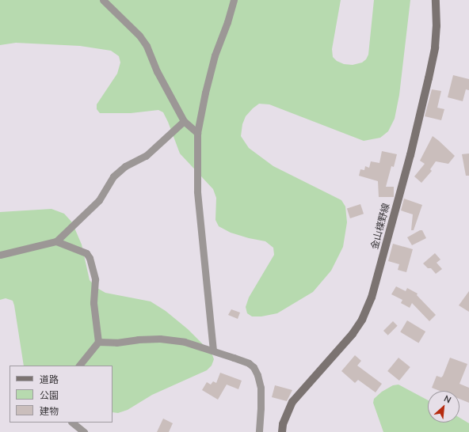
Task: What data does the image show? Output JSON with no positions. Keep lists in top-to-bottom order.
{
  "streets": {
    "main road": ["金山檪野線"]
  },
  "legend": ["道路", "公園", "建物"],
  "north": "top right"
}
